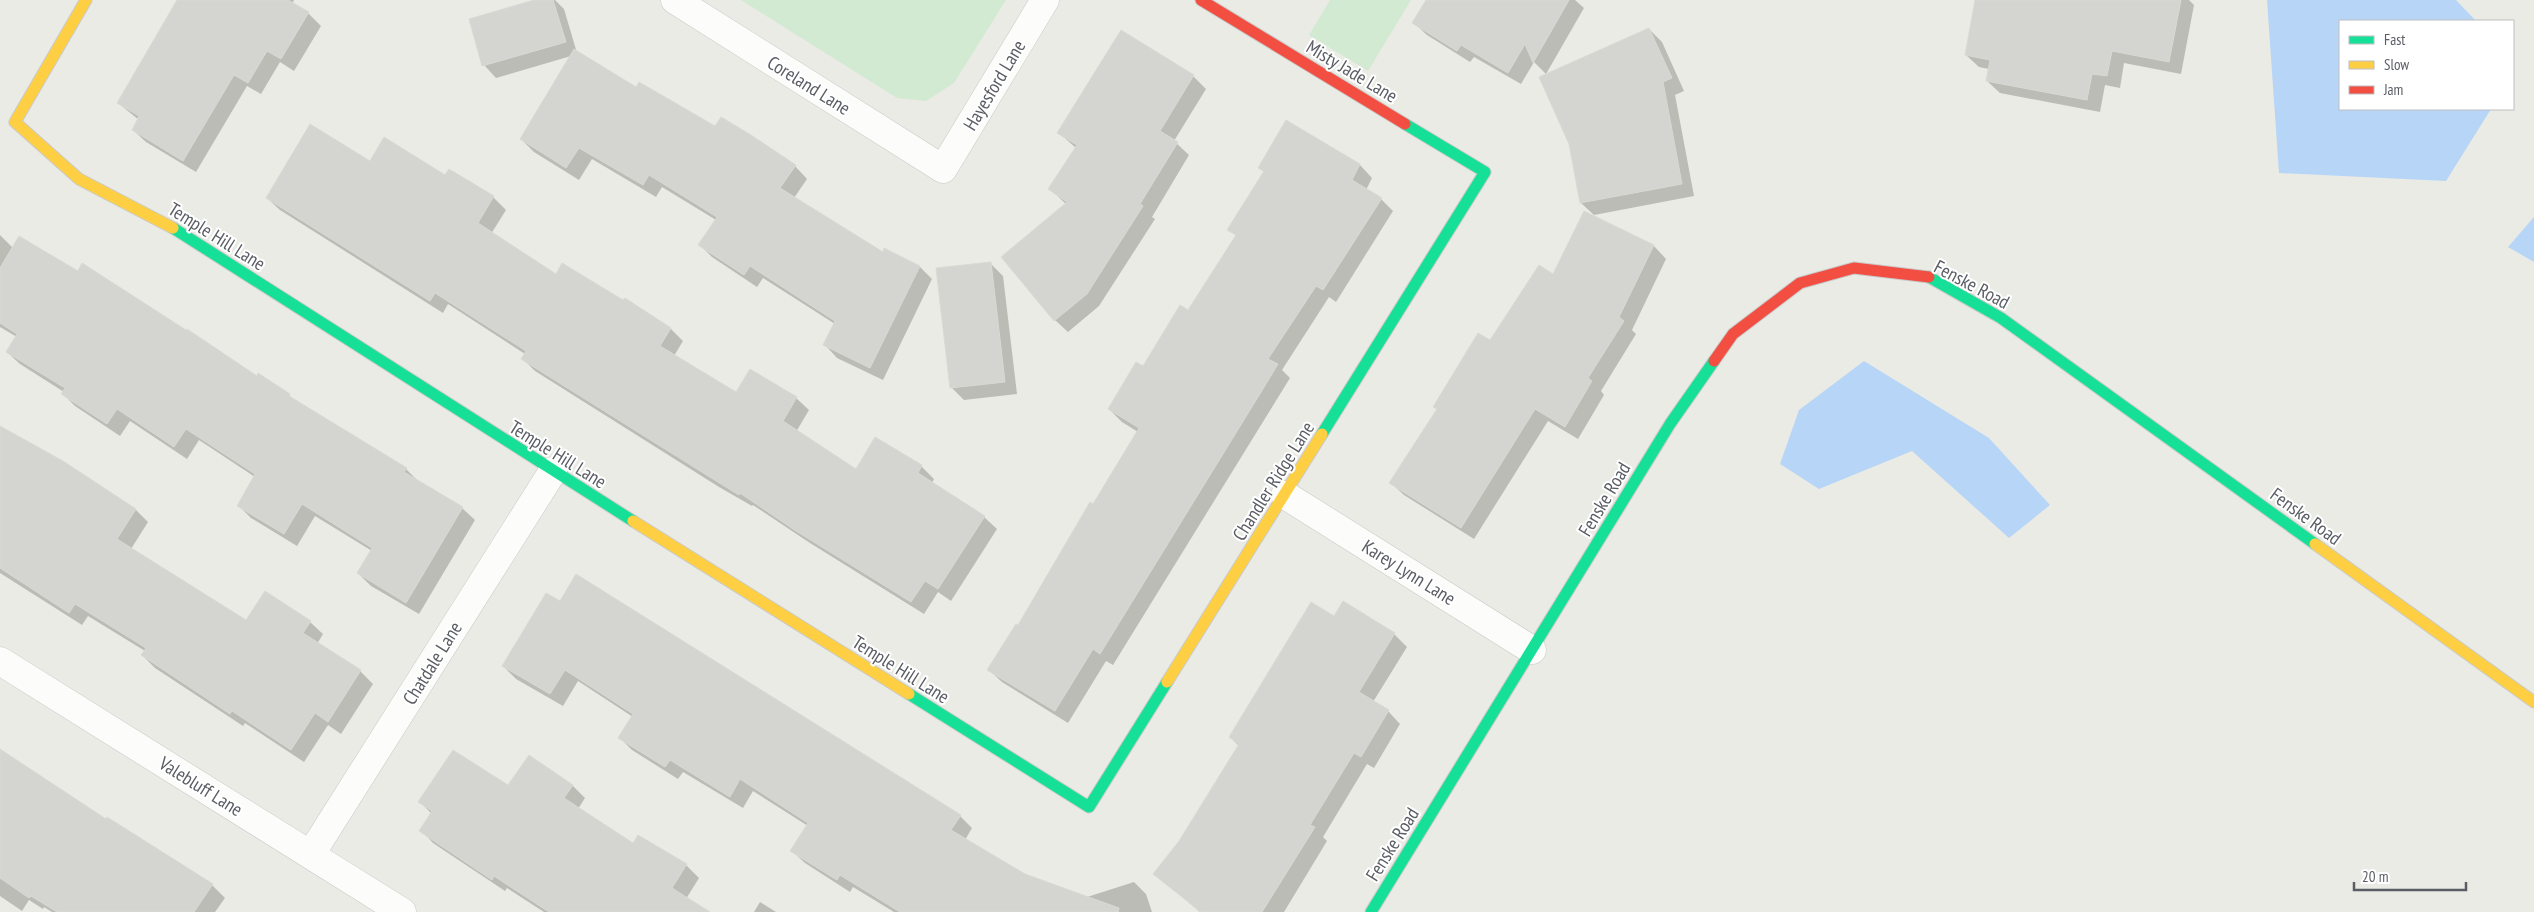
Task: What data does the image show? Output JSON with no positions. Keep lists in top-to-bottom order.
{
  "streets": {
    "street": [
      "Misty Jade Lane",
      "Coreland Lane",
      "Hayesford Lane",
      "Temple Hill Lane",
      "Fenske Road",
      "Chandler Ridge Lane",
      "Karey Lynn Lane",
      "Chatdale Lane",
      "Valebluff Lane"
    ]
  },
  "crossings": [
    ["Misty Jade Lane", "Chandler Ridge Lane"],
    ["Coreland Lane", "Hayesford Lane"],
    ["Temple Hill Lane", "Chandler Ridge Lane"],
    ["Temple Hill Lane", "Chatdale Lane"],
    ["Fenske Road", "Karey Lynn Lane"],
    ["Chandler Ridge Lane", "Karey Lynn Lane"],
    ["Chatdale Lane", "Valebluff Lane"]
  ],
  "legend": ["Fast", "Slow", "Jam"],
  "scale_bar": "20 m"
}
